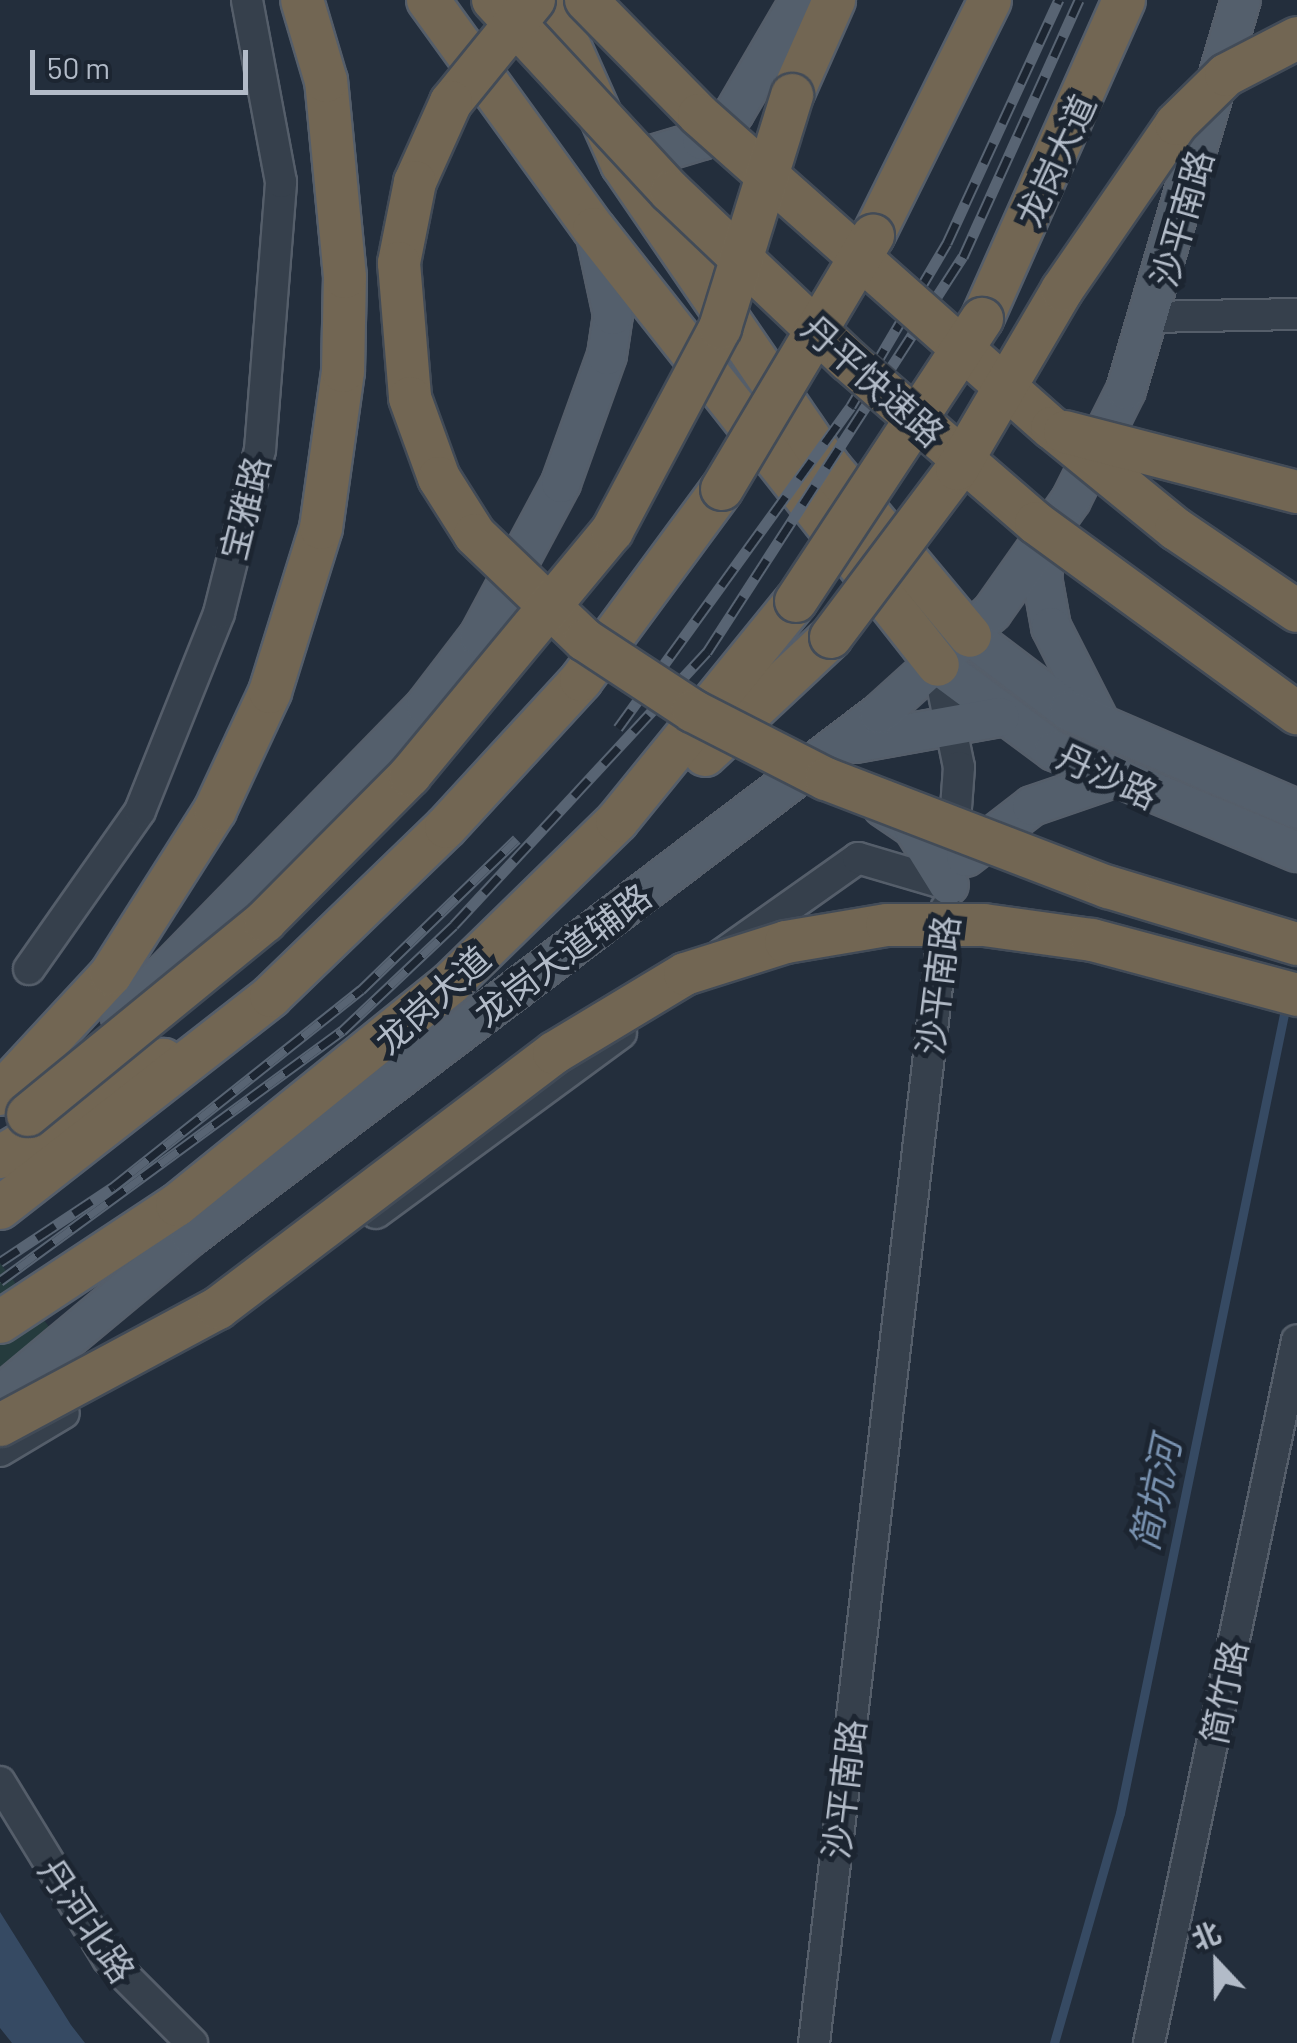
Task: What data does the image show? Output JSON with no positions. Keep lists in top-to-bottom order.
{
  "streets": {
    "highway": ["龙岗大道", "丹平快速路"],
    "main road": ["沙平南路", "丹沙路", "龙岗大道辅路"],
    "street": ["宝雅路", "简竹路", "丹河北路"]
  },
  "crossings": [
    ["沙平南路", "丹沙路"],
    ["沙平南路", "龙岗大道辅路"],
    ["丹沙路", "龙岗大道辅路"]
  ],
  "water": ["简坑河"],
  "scale_bar": "50 m",
  "north": "top"
}
